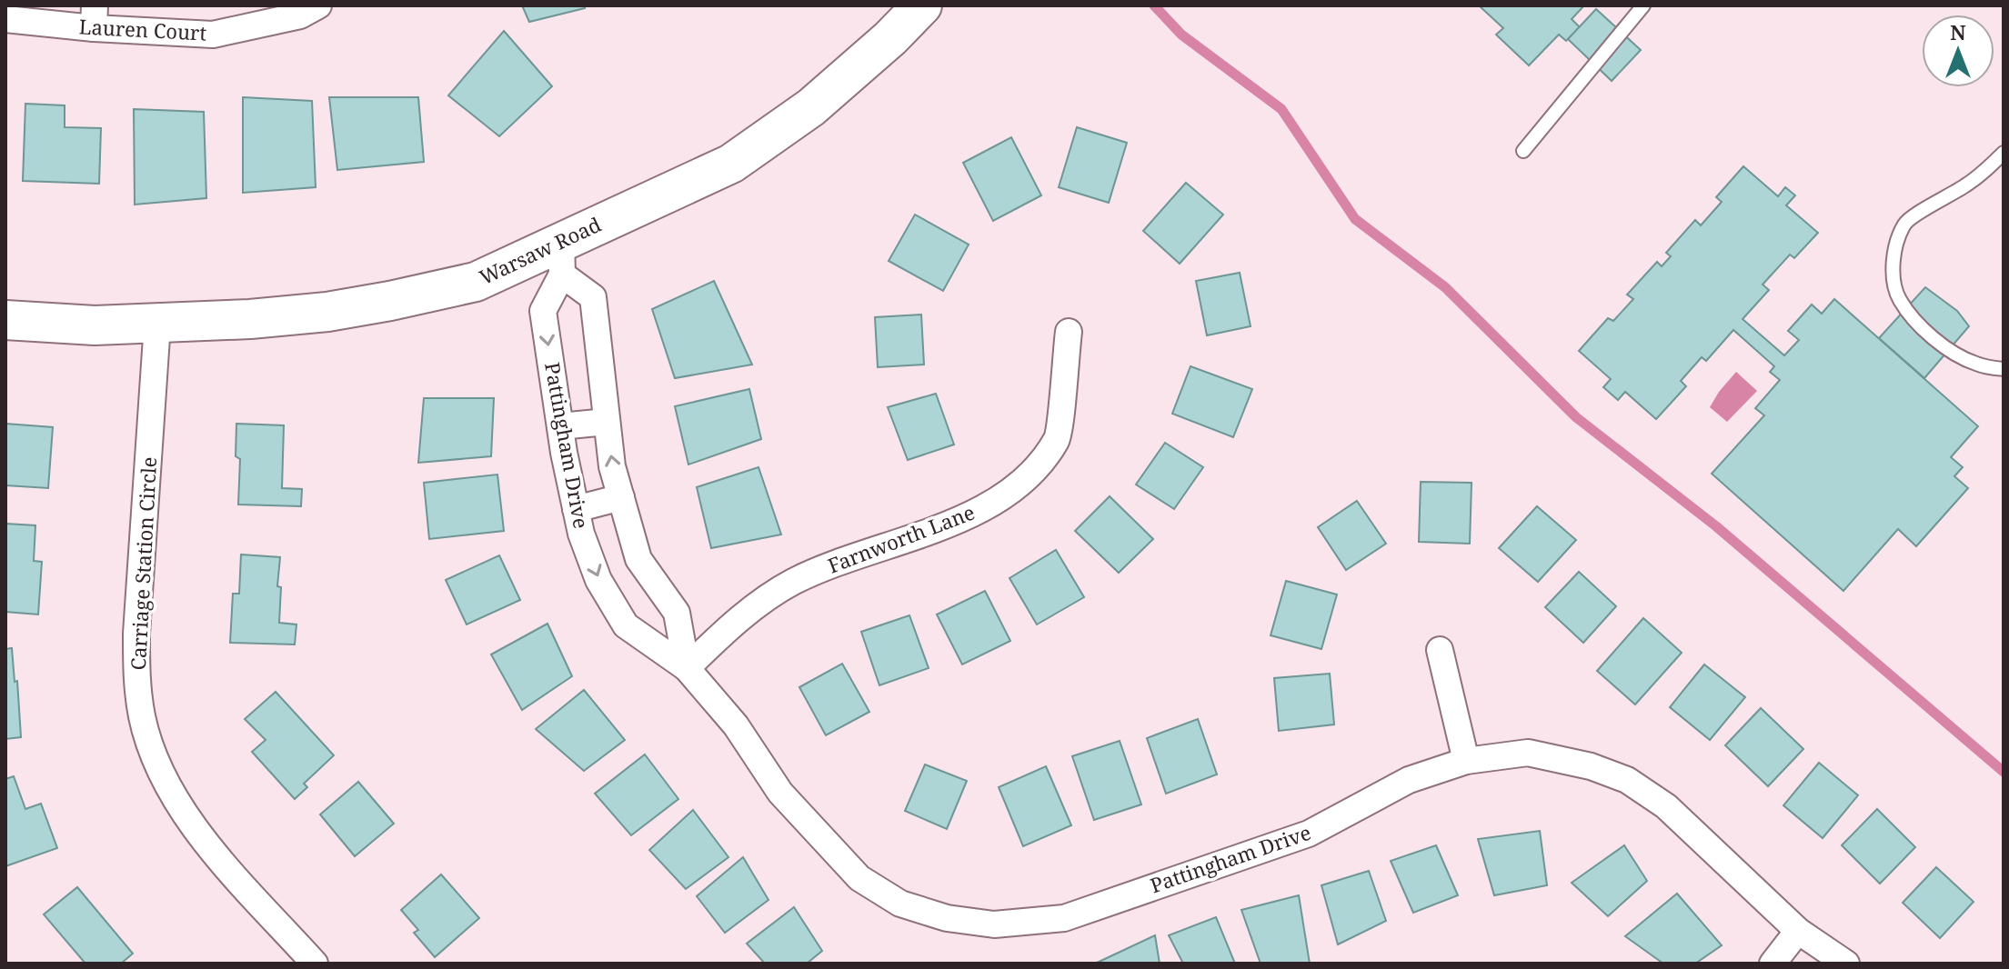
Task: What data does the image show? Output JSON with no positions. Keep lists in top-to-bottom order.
{
  "streets": {
    "street": [
      "Lauren Court",
      "Warsaw Road",
      "Pattingham Drive",
      "Farnworth Lane",
      "Carriage Station Circle"
    ]
  },
  "crossings": [
    ["Warsaw Road", "Pattingham Drive"],
    ["Warsaw Road", "Carriage Station Circle"],
    ["Pattingham Drive", "Farnworth Lane"]
  ],
  "north": "top"
}
